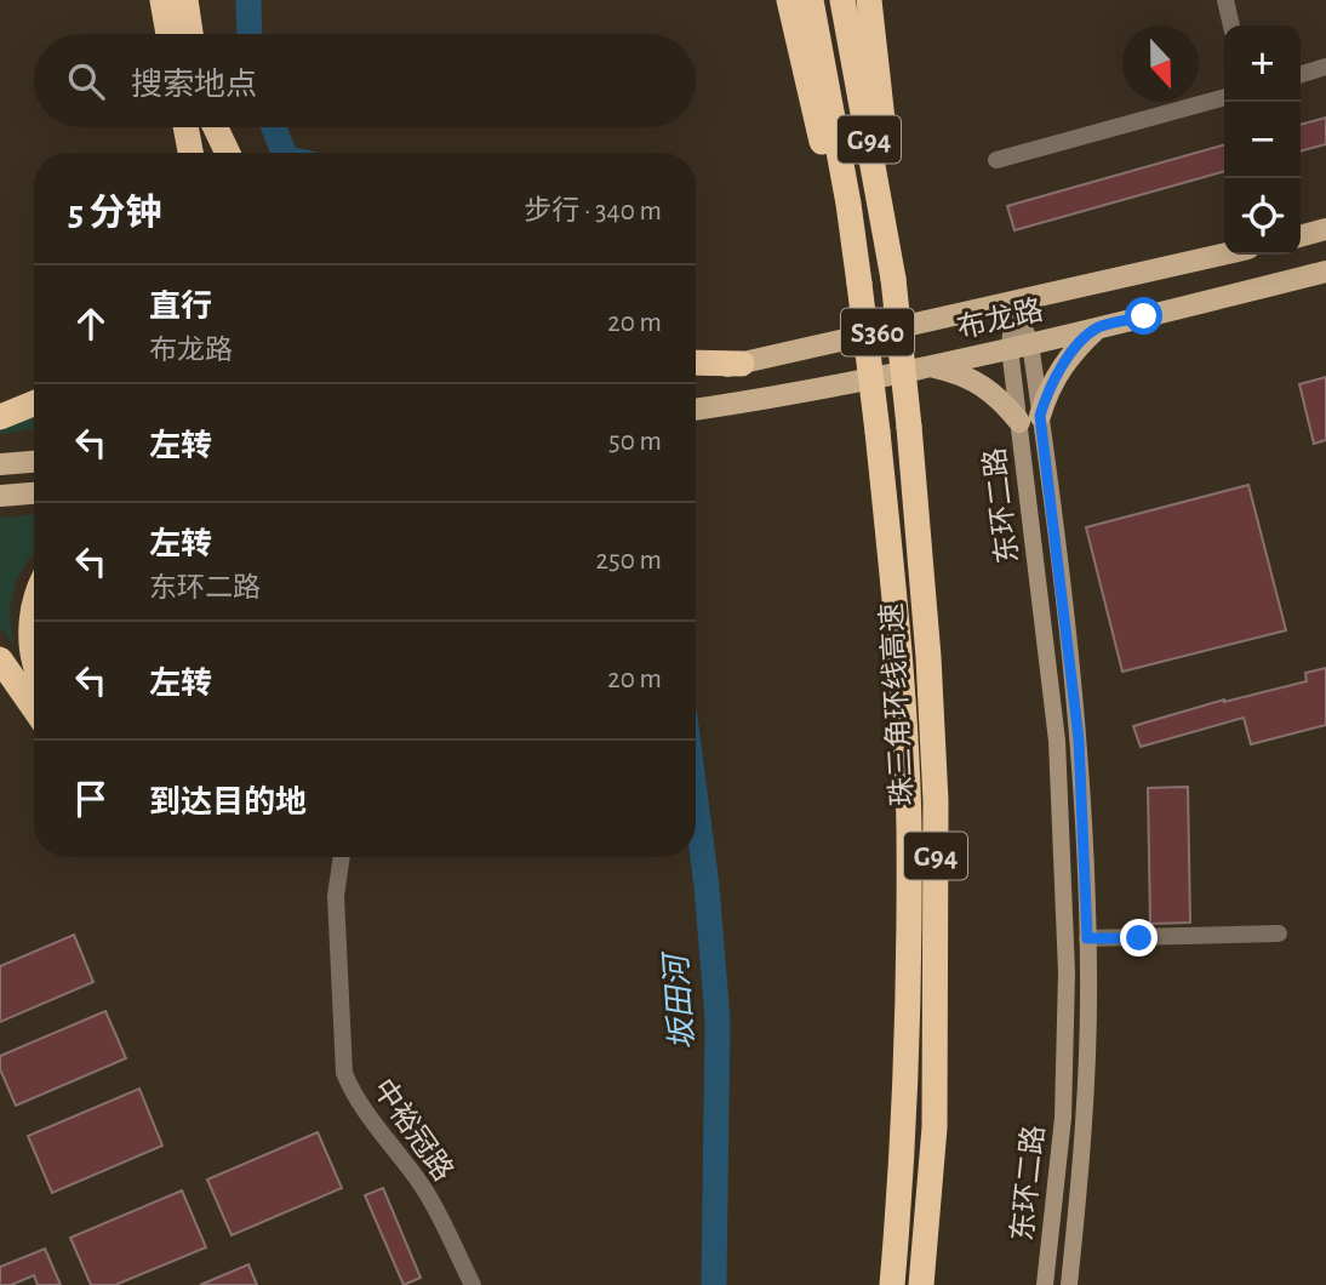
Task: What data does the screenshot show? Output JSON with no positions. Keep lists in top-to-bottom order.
{
  "streets": {
    "highway": ["G94", "珠三角环线高速"],
    "main road": ["布龙路", "S360", "东环二路"],
    "street": ["中裕冠路"]
  },
  "crossings": [
    ["G94", "珠三角环线高速"],
    ["布龙路", "东环二路"]
  ],
  "water": ["坂田河"],
  "north": "bottom",
  "page": {
    "map_buttons": ["+", "−"],
    "search": "搜索地点",
    "heading": ["5 分钟", "步行 · 340 m"],
    "list": [
      ["直行", "布龙路", "20 m"],
      ["左转", "50 m"],
      ["左转", "东环二路", "250 m"],
      ["左转", "20 m"],
      "到达目的地"
    ]
  }
}
